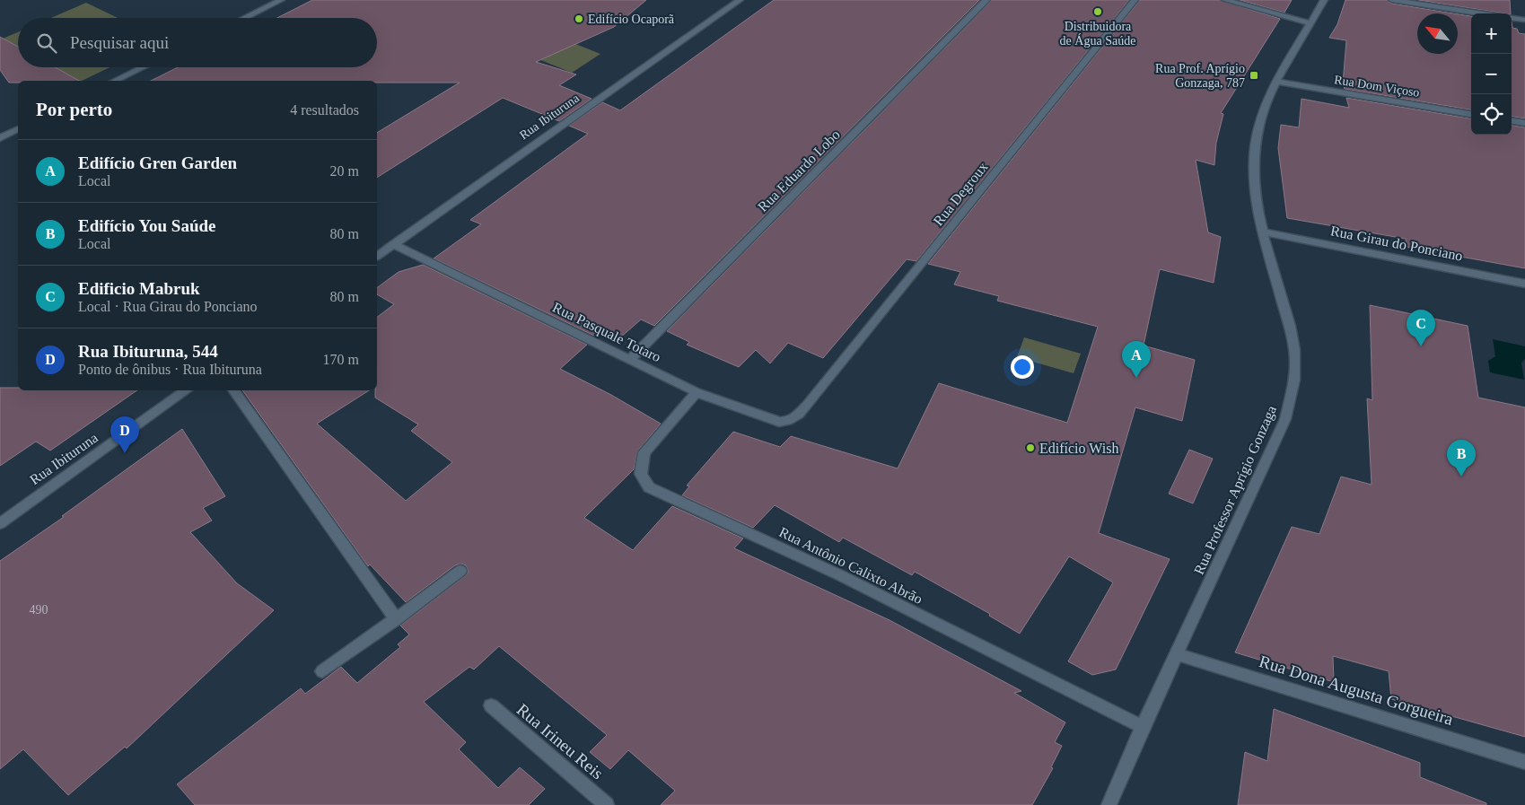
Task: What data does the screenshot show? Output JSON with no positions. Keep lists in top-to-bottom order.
{
  "streets": {
    "street": [
      "Rua Dom Viçoso",
      "Rua Ibituruna",
      "Rua Eduardo Lobo",
      "Rua Degroux",
      "Rua Girau do Ponciano",
      "Rua Pasquale Totaro",
      "Rua Professor Aprígio Gonzaga",
      "Rua Antônio Calixto Abrão",
      "Rua Dona Augusta Gorgueira",
      "Rua Irineu Reis"
    ]
  },
  "crossings": [
    ["Rua Dom Viçoso", "Rua Professor Aprígio Gonzaga"],
    ["Rua Ibituruna", "Rua Pasquale Totaro"],
    ["Rua Eduardo Lobo", "Rua Pasquale Totaro"],
    ["Rua Degroux", "Rua Pasquale Totaro"],
    ["Rua Girau do Ponciano", "Rua Professor Aprígio Gonzaga"],
    ["Rua Pasquale Totaro", "Rua Antônio Calixto Abrão"],
    ["Rua Professor Aprígio Gonzaga", "Rua Antônio Calixto Abrão"],
    ["Rua Professor Aprígio Gonzaga", "Rua Dona Augusta Gorgueira"]
  ],
  "places": {
    "other": ["Distribuidora de Água Saúde", "Edifício Ocaporã", "Edifício Wish"],
    "transit": ["Rua Prof. Aprígio Gonzaga, 787"]
  },
  "house_numbers": ["490"],
  "north": "top left",
  "page": {
    "map_buttons": ["+", "−"],
    "search": "Pesquisar aqui",
    "heading": ["Por perto", "4 resultados"],
    "list": [
      {
        "mark": "A",
        "name": "Edifício Gren Garden",
        "note": "Local",
        "value": "20 m"
      },
      {
        "mark": "B",
        "name": "Edifício You Saúde",
        "note": "Local",
        "value": "80 m"
      },
      {
        "mark": "C",
        "name": "Edificio Mabruk",
        "note": "Local · Rua Girau do Ponciano",
        "value": "80 m"
      },
      {
        "mark": "D",
        "name": "Rua Ibituruna, 544",
        "note": "Ponto de ônibus · Rua Ibituruna",
        "value": "170 m"
      }
    ],
    "pins": [
      "C",
      "A",
      "D",
      "B"
    ]
  }
}
